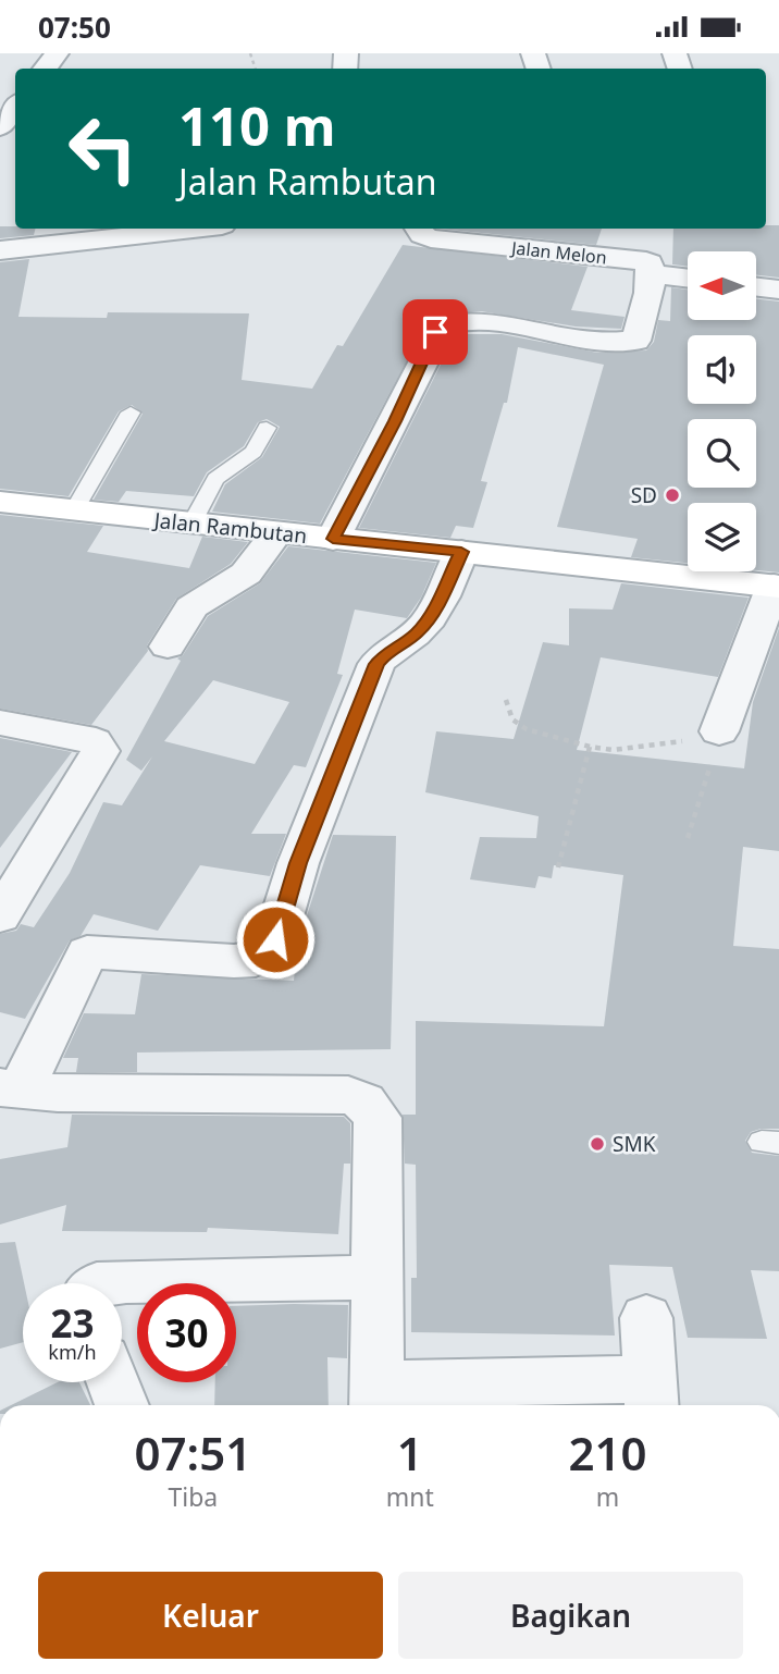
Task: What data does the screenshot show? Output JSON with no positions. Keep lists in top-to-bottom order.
{
  "streets": {
    "street": ["Jalan Melon", "Jalan Rambutan"]
  },
  "places": ["SD", "SMK"],
  "north": "left",
  "page": {
    "status": "07:50",
    "turn": ["110 m", "Jalan Rambutan"],
    "speed": "23 km/h",
    "limit": "30",
    "eta": [
      "07:51",
      "Tiba",
      "1",
      "mnt",
      "210",
      "m"
    ],
    "buttons": ["Keluar", "Bagikan"]
  }
}
